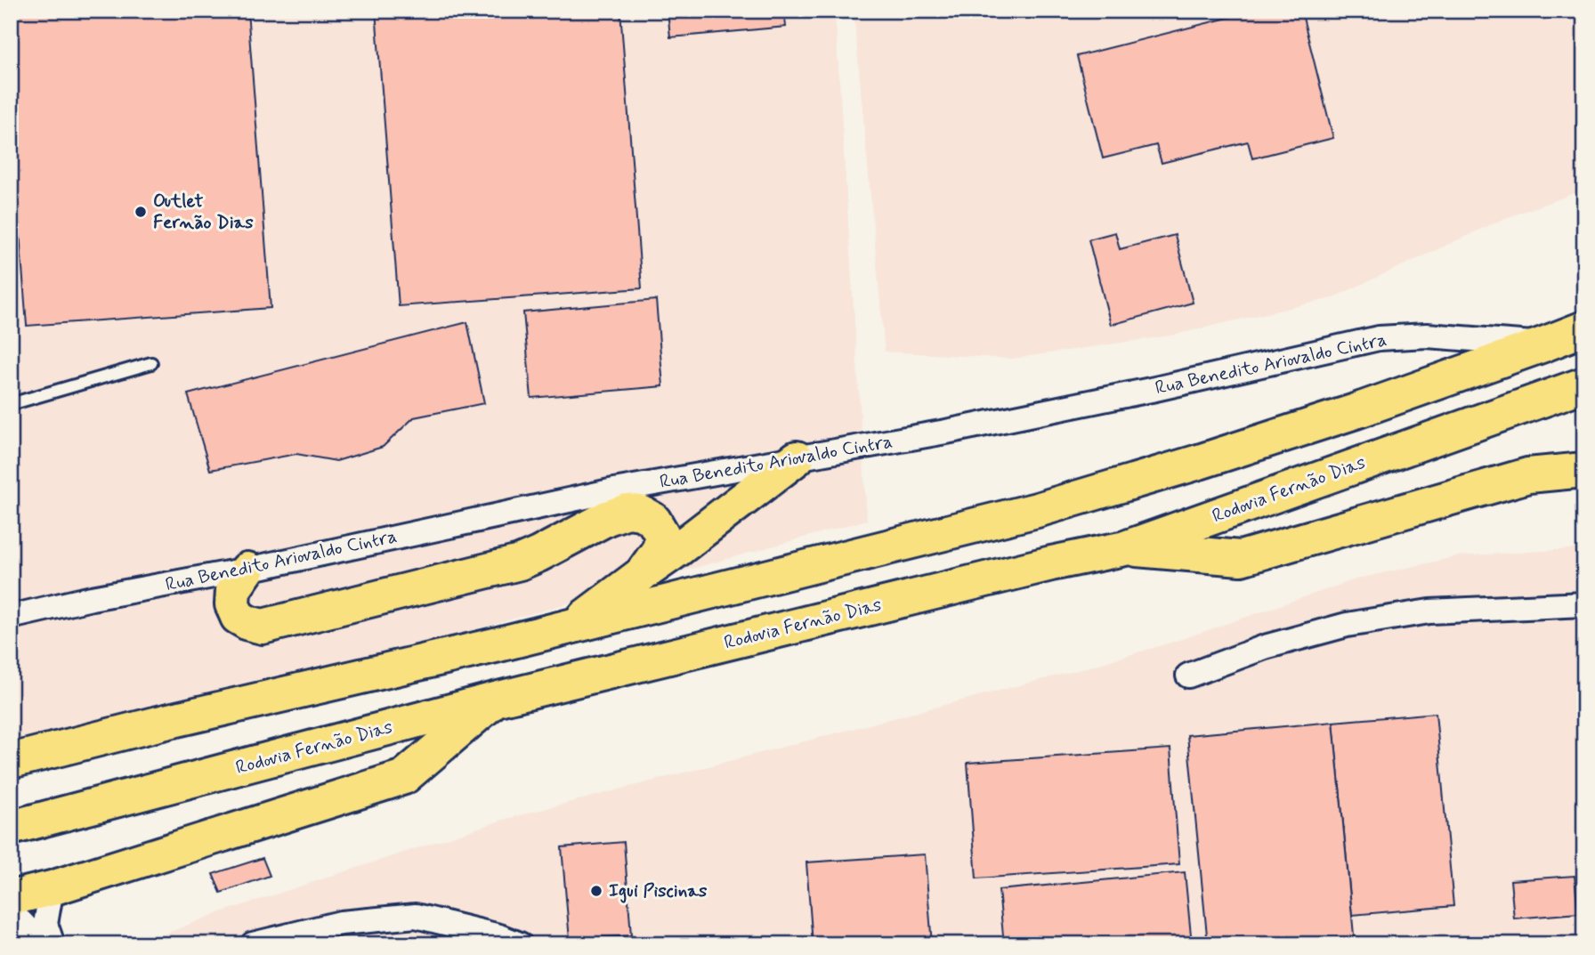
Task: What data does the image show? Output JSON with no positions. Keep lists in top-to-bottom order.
{
  "streets": {
    "highway": ["Rodovia Fernão Dias"],
    "street": ["Rua Benedito Ariovaldo Cintra"]
  },
  "places": ["Outlet Fernão Dias", "Igui Piscinas"]
}
